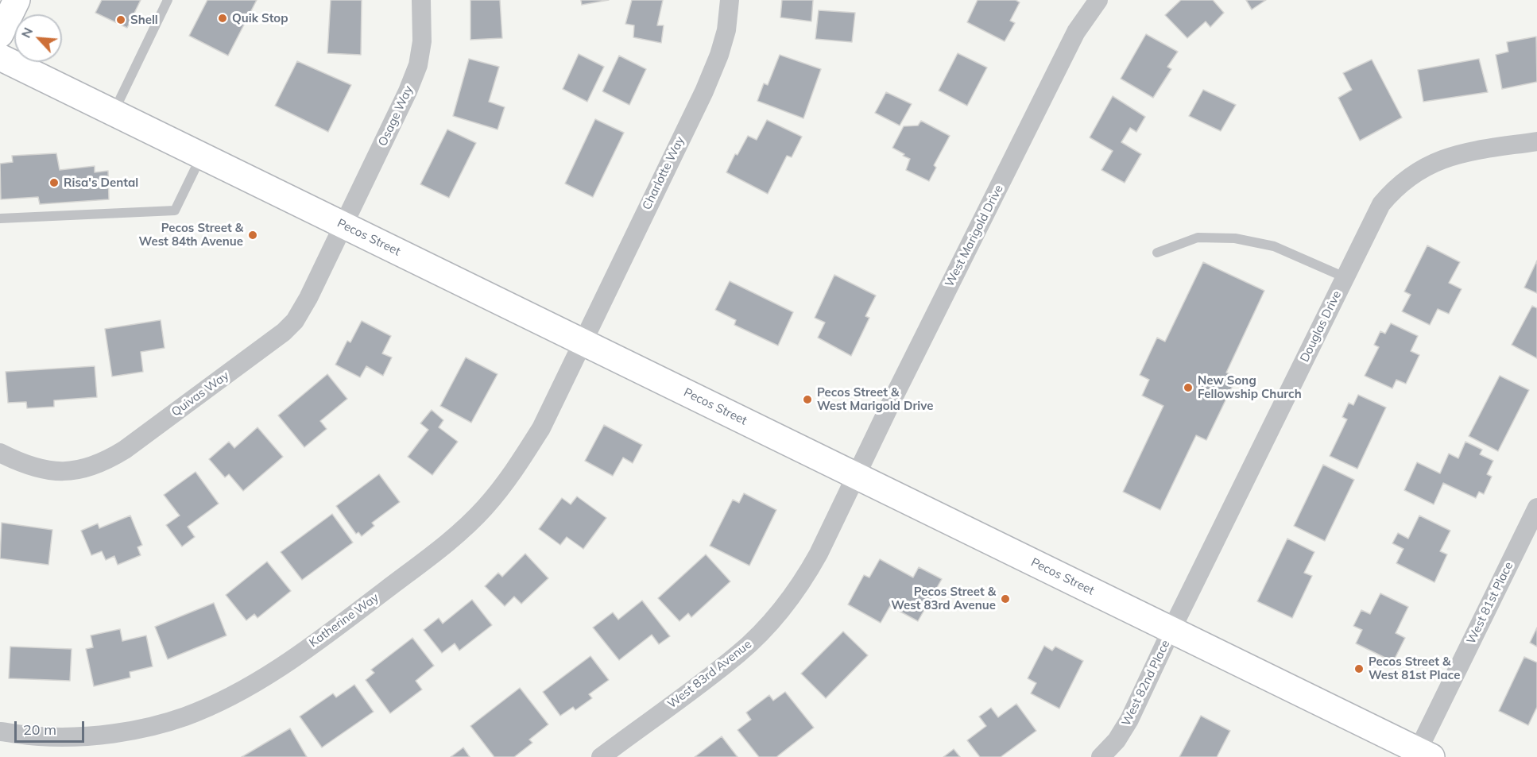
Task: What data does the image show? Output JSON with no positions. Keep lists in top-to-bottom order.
{
  "streets": {
    "main road": ["Pecos Street"],
    "street": [
      "Osage Way",
      "Charlotte Way",
      "West Marigold Drive",
      "Douglas Drive",
      "Quivas Way",
      "West 81st Place",
      "Katherine Way",
      "West 83rd Avenue",
      "West 82nd Place"
    ]
  },
  "crossings": [
    ["Osage Way", "Pecos Street"],
    ["Osage Way", "Quivas Way"],
    ["Charlotte Way", "Pecos Street"],
    ["Charlotte Way", "Katherine Way"],
    ["West Marigold Drive", "Pecos Street"],
    ["West Marigold Drive", "West 83rd Avenue"],
    ["Pecos Street", "Douglas Drive"],
    ["Pecos Street", "Quivas Way"],
    ["Pecos Street", "West 81st Place"],
    ["Pecos Street", "Katherine Way"],
    ["Pecos Street", "West 83rd Avenue"],
    ["Pecos Street", "West 82nd Place"],
    ["Douglas Drive", "West 82nd Place"]
  ],
  "places": [
    "Quik Stop",
    "Shell",
    "Risa's Dental",
    "Pecos Street & West 84th Avenue",
    "New Song Fellowship Church",
    "Pecos Street & West Marigold Drive",
    "Pecos Street & West 83rd Avenue",
    "Pecos Street & West 81st Place"
  ],
  "scale_bar": "20 m",
  "north": "top left"
}
